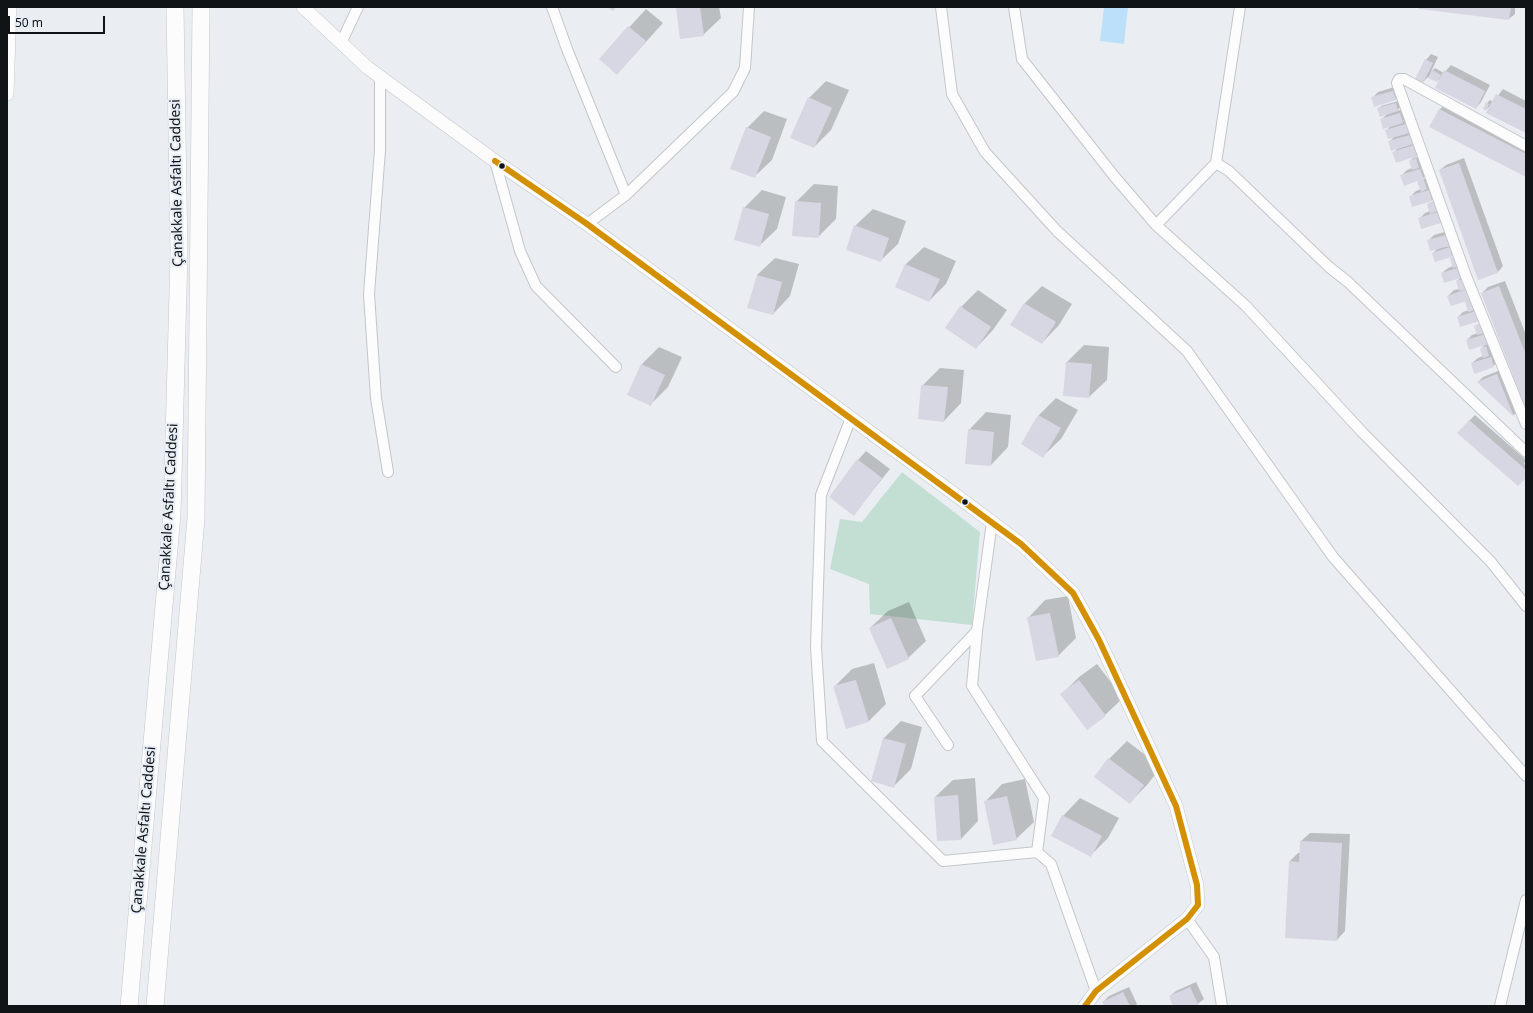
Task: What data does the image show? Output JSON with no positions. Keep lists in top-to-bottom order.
{
  "streets": {
    "highway": ["Çanakkale Asfaltı Caddesi"]
  },
  "scale_bar": "50 m"
}
